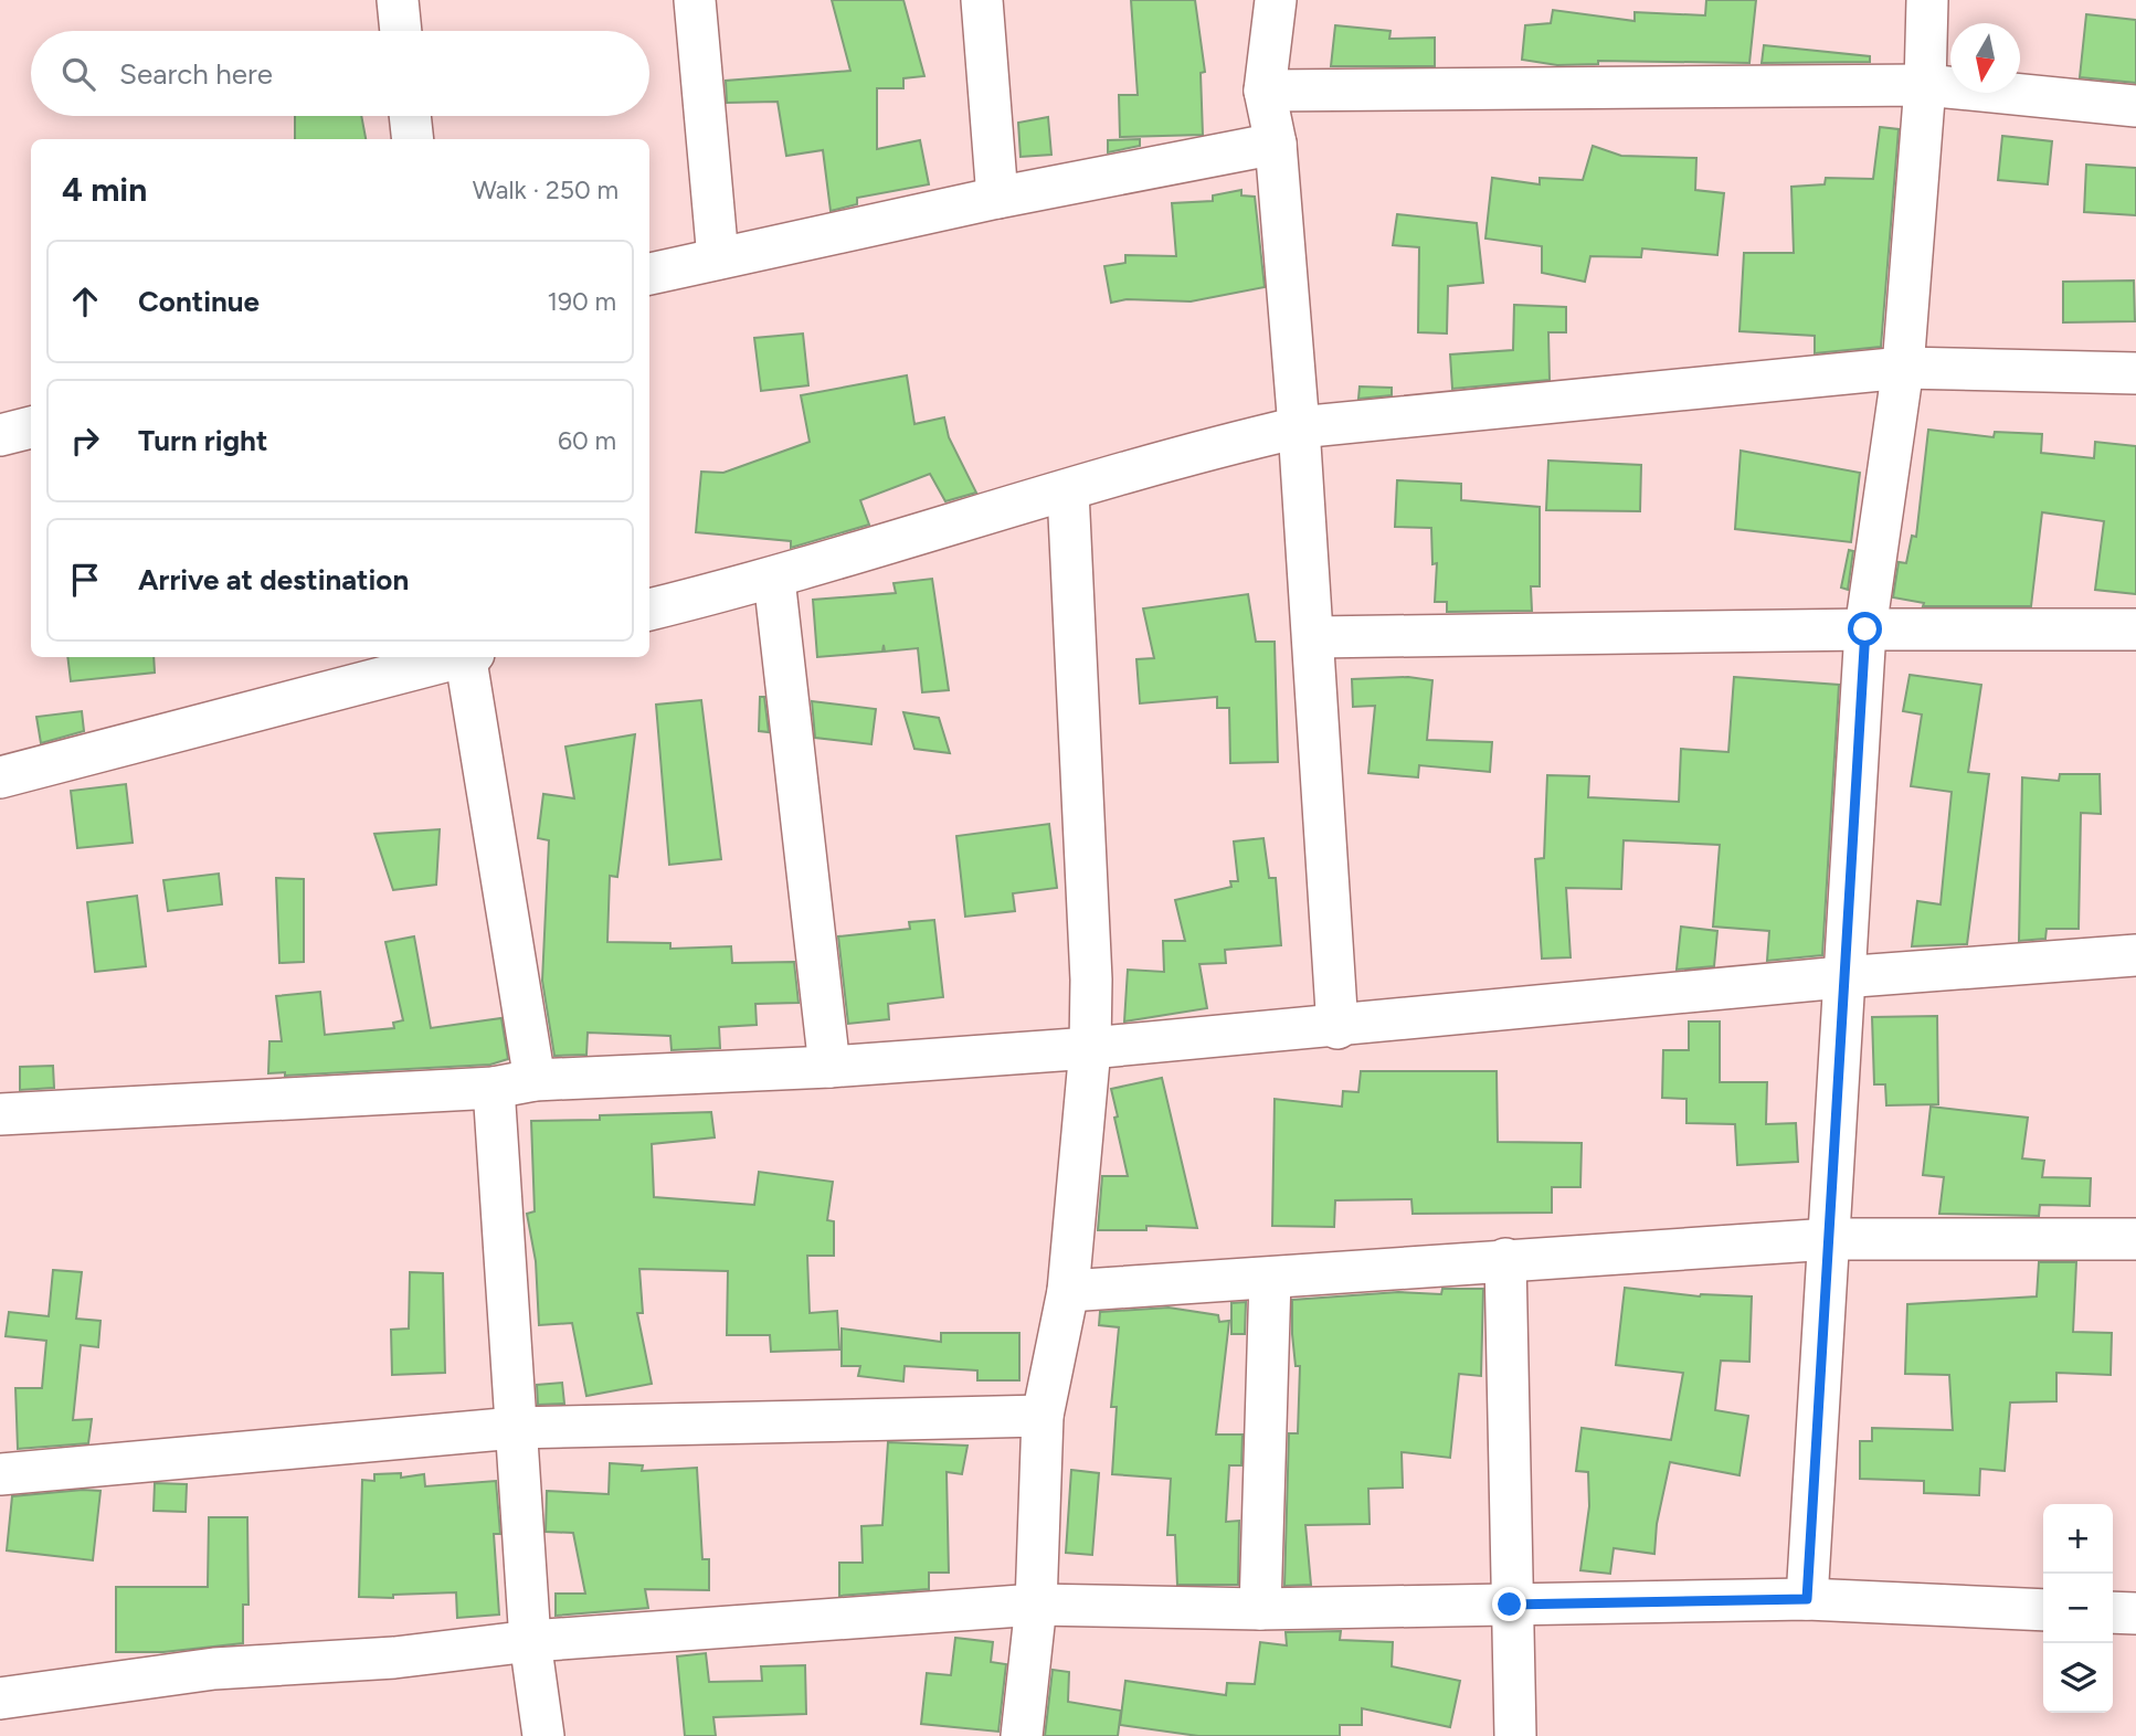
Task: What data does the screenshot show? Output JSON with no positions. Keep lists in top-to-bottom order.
{
  "north": "bottom",
  "page": {
    "search": "Search here",
    "heading": ["4 min", "Walk · 250 m"],
    "list": [
      ["Continue", "190 m"],
      ["Turn right", "60 m"],
      "Arrive at destination"
    ],
    "map_buttons": ["+", "−"]
  }
}
